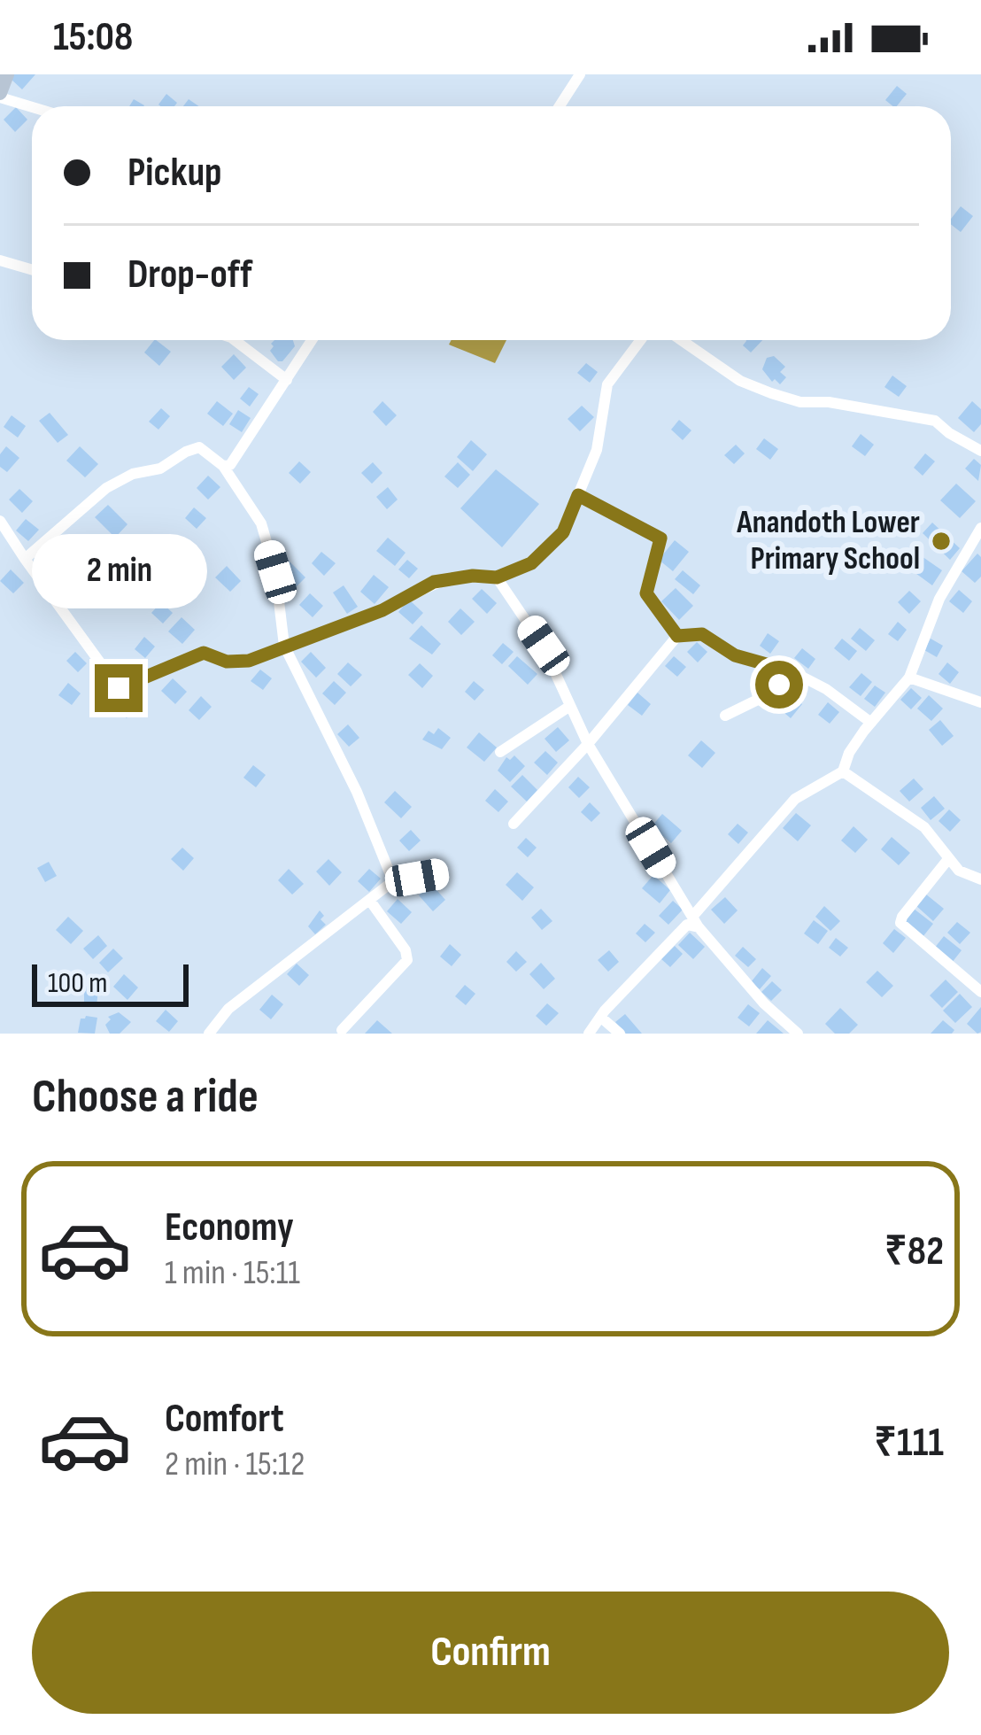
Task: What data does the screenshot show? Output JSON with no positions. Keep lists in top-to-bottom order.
{
  "places": ["Anandoth Lower Primary School"],
  "scale_bar": "100 m",
  "page": {
    "status": "15:08",
    "banner": ["Pickup", "Drop-off"],
    "bubble": "2 min",
    "scale": "100 m",
    "heading": "Choose a ride",
    "list": [
      {
        "name": "Economy",
        "note": "1 min · 15:11",
        "value": "₹82"
      },
      {
        "name": "Comfort",
        "note": "2 min · 15:12",
        "value": "₹111"
      }
    ],
    "buttons": "Confirm"
  }
}
